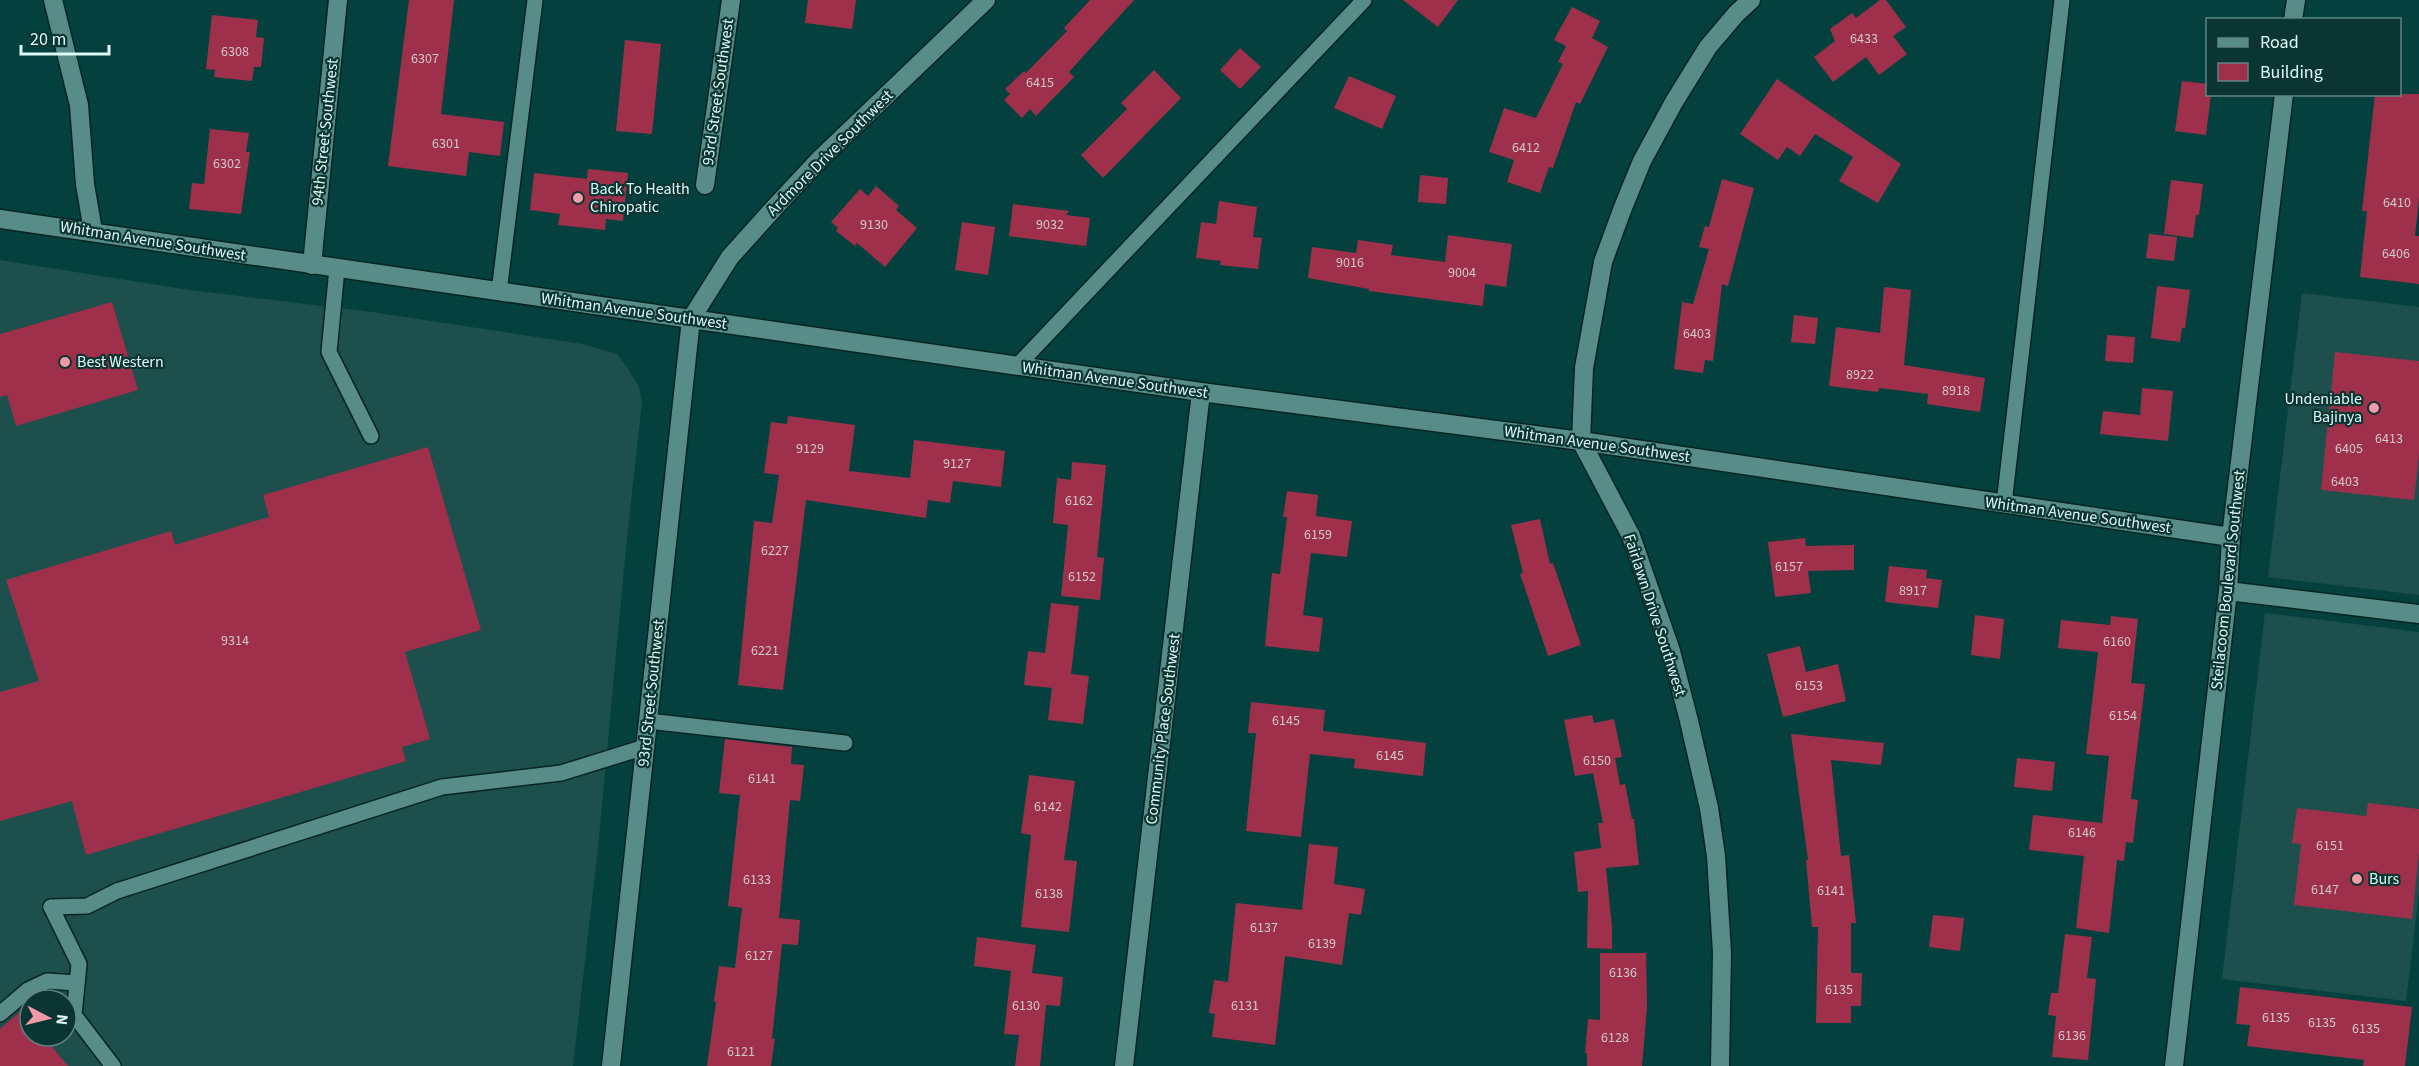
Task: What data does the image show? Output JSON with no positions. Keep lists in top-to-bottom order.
{
  "streets": {
    "street": [
      "93rd Street Southwest",
      "94th Street Southwest",
      "Ardmore Drive Southwest",
      "Whitman Avenue Southwest",
      "Steilacoom Boulevard Southwest",
      "Fairlawn Drive Southwest",
      "Community Place Southwest"
    ]
  },
  "crossings": [
    ["93rd Street Southwest", "Ardmore Drive Southwest"],
    ["93rd Street Southwest", "Whitman Avenue Southwest"],
    ["94th Street Southwest", "Whitman Avenue Southwest"],
    ["Ardmore Drive Southwest", "Whitman Avenue Southwest"],
    ["Whitman Avenue Southwest", "Steilacoom Boulevard Southwest"],
    ["Whitman Avenue Southwest", "Fairlawn Drive Southwest"],
    ["Whitman Avenue Southwest", "Community Place Southwest"]
  ],
  "places": [
    "Back To Health Chiropatic",
    "Best Western",
    "Undeniable Bajinya",
    "Burs"
  ],
  "house_numbers": [
    "6433",
    "6308",
    "6307",
    "6415",
    "6301",
    "6412",
    "6302",
    "6410",
    "9130",
    "9032",
    "6406",
    "9016",
    "9004",
    "6403",
    "8922",
    "8918",
    "6413",
    "9129",
    "6405",
    "9127",
    "6403",
    "6162",
    "6159",
    "6227",
    "6157",
    "6152",
    "8917",
    "9314",
    "6160",
    "6221",
    "6153",
    "6154",
    "6145",
    "6145",
    "6150",
    "6141",
    "6142",
    "6146",
    "6151",
    "6133",
    "6147",
    "6141",
    "6138",
    "6137",
    "6139",
    "6127",
    "6136",
    "6135",
    "6130",
    "6131",
    "6135",
    "6135",
    "6135",
    "6136",
    "6128",
    "6121"
  ],
  "legend": ["Road", "Building"],
  "scale_bar": "20 m",
  "north": "right"
}
